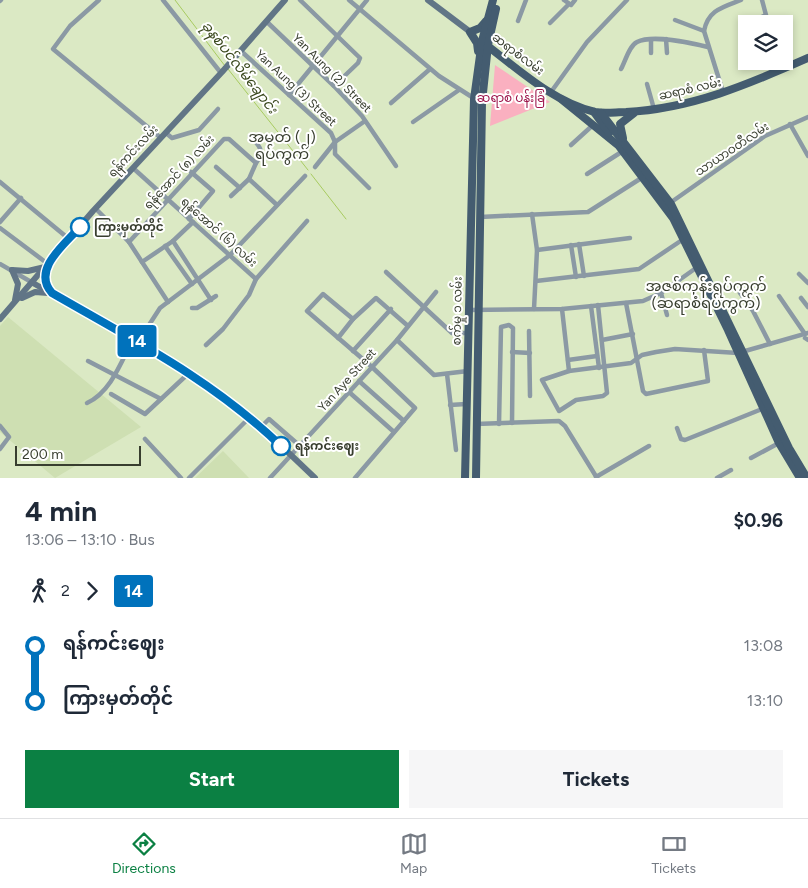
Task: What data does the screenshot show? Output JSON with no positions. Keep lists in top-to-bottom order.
{
  "streets": {
    "main road": [
      "ဆရာစံလမ်း",
      "ဆရာစံ လမ်း",
      "ရန်ကင်းလမ်း",
      "စက်မှု ၁ လမ်း"
    ],
    "street": [
      "Yan Aung (2) Street",
      "Yan Aung (3) Street",
      "သာယာဝတီလမ်း",
      "ရန်အောင် (၈) လမ်း",
      "ရန်အောင် (၆) လမ်း",
      "Yan Aye Street"
    ]
  },
  "crossings": [
    ["ဆရာစံလမ်း", "ဆရာစံ လမ်း"],
    ["Yan Aung (2) Street", "ရန်ကင်းလမ်း"],
    ["Yan Aung (3) Street", "ရန်ကင်းလမ်း"],
    ["ရန်ကင်းလမ်း", "ရန်အောင် (၆) လမ်း"],
    ["ရန်အောင် (၈) လမ်း", "ရန်အောင် (၆) လမ်း"]
  ],
  "districts": ["အမှတ် (၂) ရပ်ကွက်", "အဇစ်ကုန်းရပ်ကွက် (ဆရာစံရပ်ကွက်)"],
  "water": ["ခုနစ်ပင်လိမ်ချောင်း"],
  "parks": ["ဆရာစံ ပန်းခြံ"],
  "places": ["ကြားမှတ်တိုင်", "ရန်ကင်းဈေး"],
  "lines": ["bus line 14"],
  "scale_bar": "200 m",
  "page": {
    "on_map": "14",
    "scale": "200 m",
    "heading": ["4 min", "13:06 – 13:10 · Bus", "$0.96"],
    "legs": ["2", "14"],
    "list": [
      {
        "name": "ရန်ကင်းဈေး",
        "value": "13:08"
      },
      {
        "name": "ကြားမှတ်တိုင်",
        "value": "13:10"
      }
    ],
    "buttons": ["Start", "Tickets"],
    "tabs": ["Directions", "Map", "Tickets"]
  }
}
